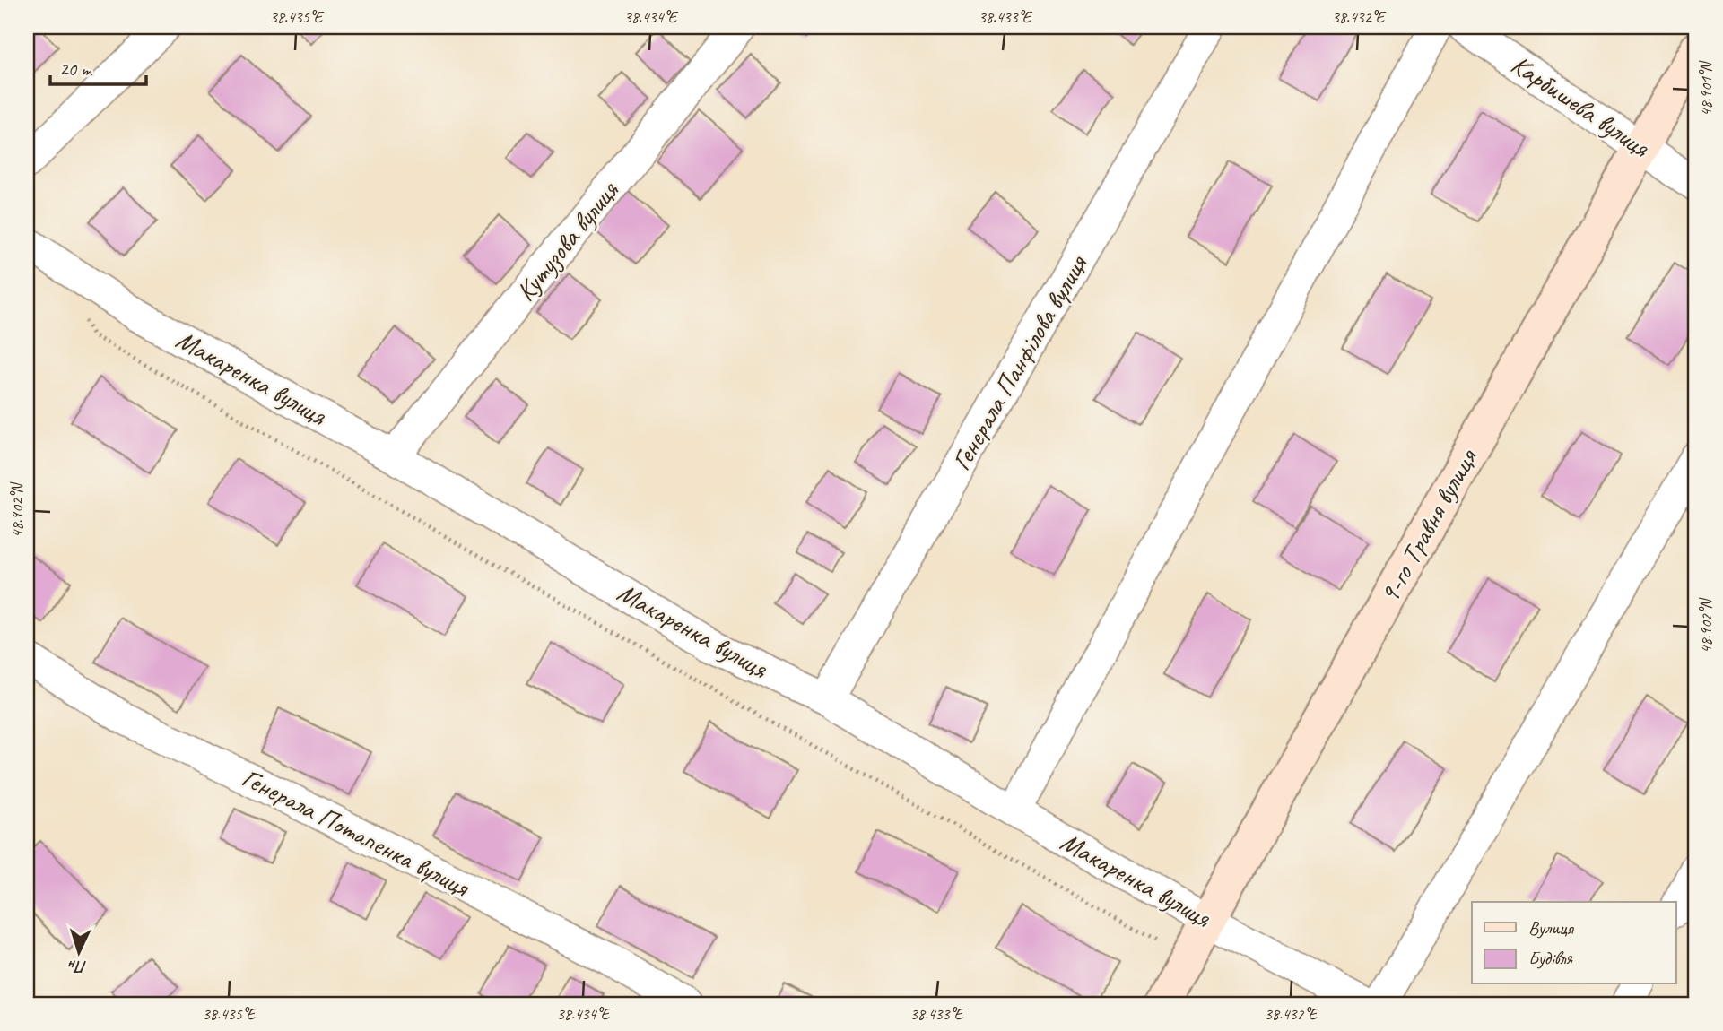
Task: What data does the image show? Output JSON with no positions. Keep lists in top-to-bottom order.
{
  "streets": {
    "main road": ["9-го Травня вулиця"],
    "street": [
      "Карбишева вулиця",
      "Кутузова вулиця",
      "Генерала Панфілова вулиця",
      "Макаренка вулиця",
      "Генерала Потапенка вулиця"
    ]
  },
  "crossings": [
    ["Карбишева вулиця", "9-го Травня вулиця"],
    ["Кутузова вулиця", "Макаренка вулиця"],
    ["Генерала Панфілова вулиця", "Макаренка вулиця"],
    ["Макаренка вулиця", "9-го Травня вулиця"]
  ],
  "legend": ["Вулиця", "Будівля"],
  "scale_bar": "20 m",
  "north": "bottom",
  "coordinates": [
    "38.435°E",
    "38.434°E",
    "38.433°E",
    "38.432°E",
    "48.901°N",
    "48.902°N"
  ]
}
